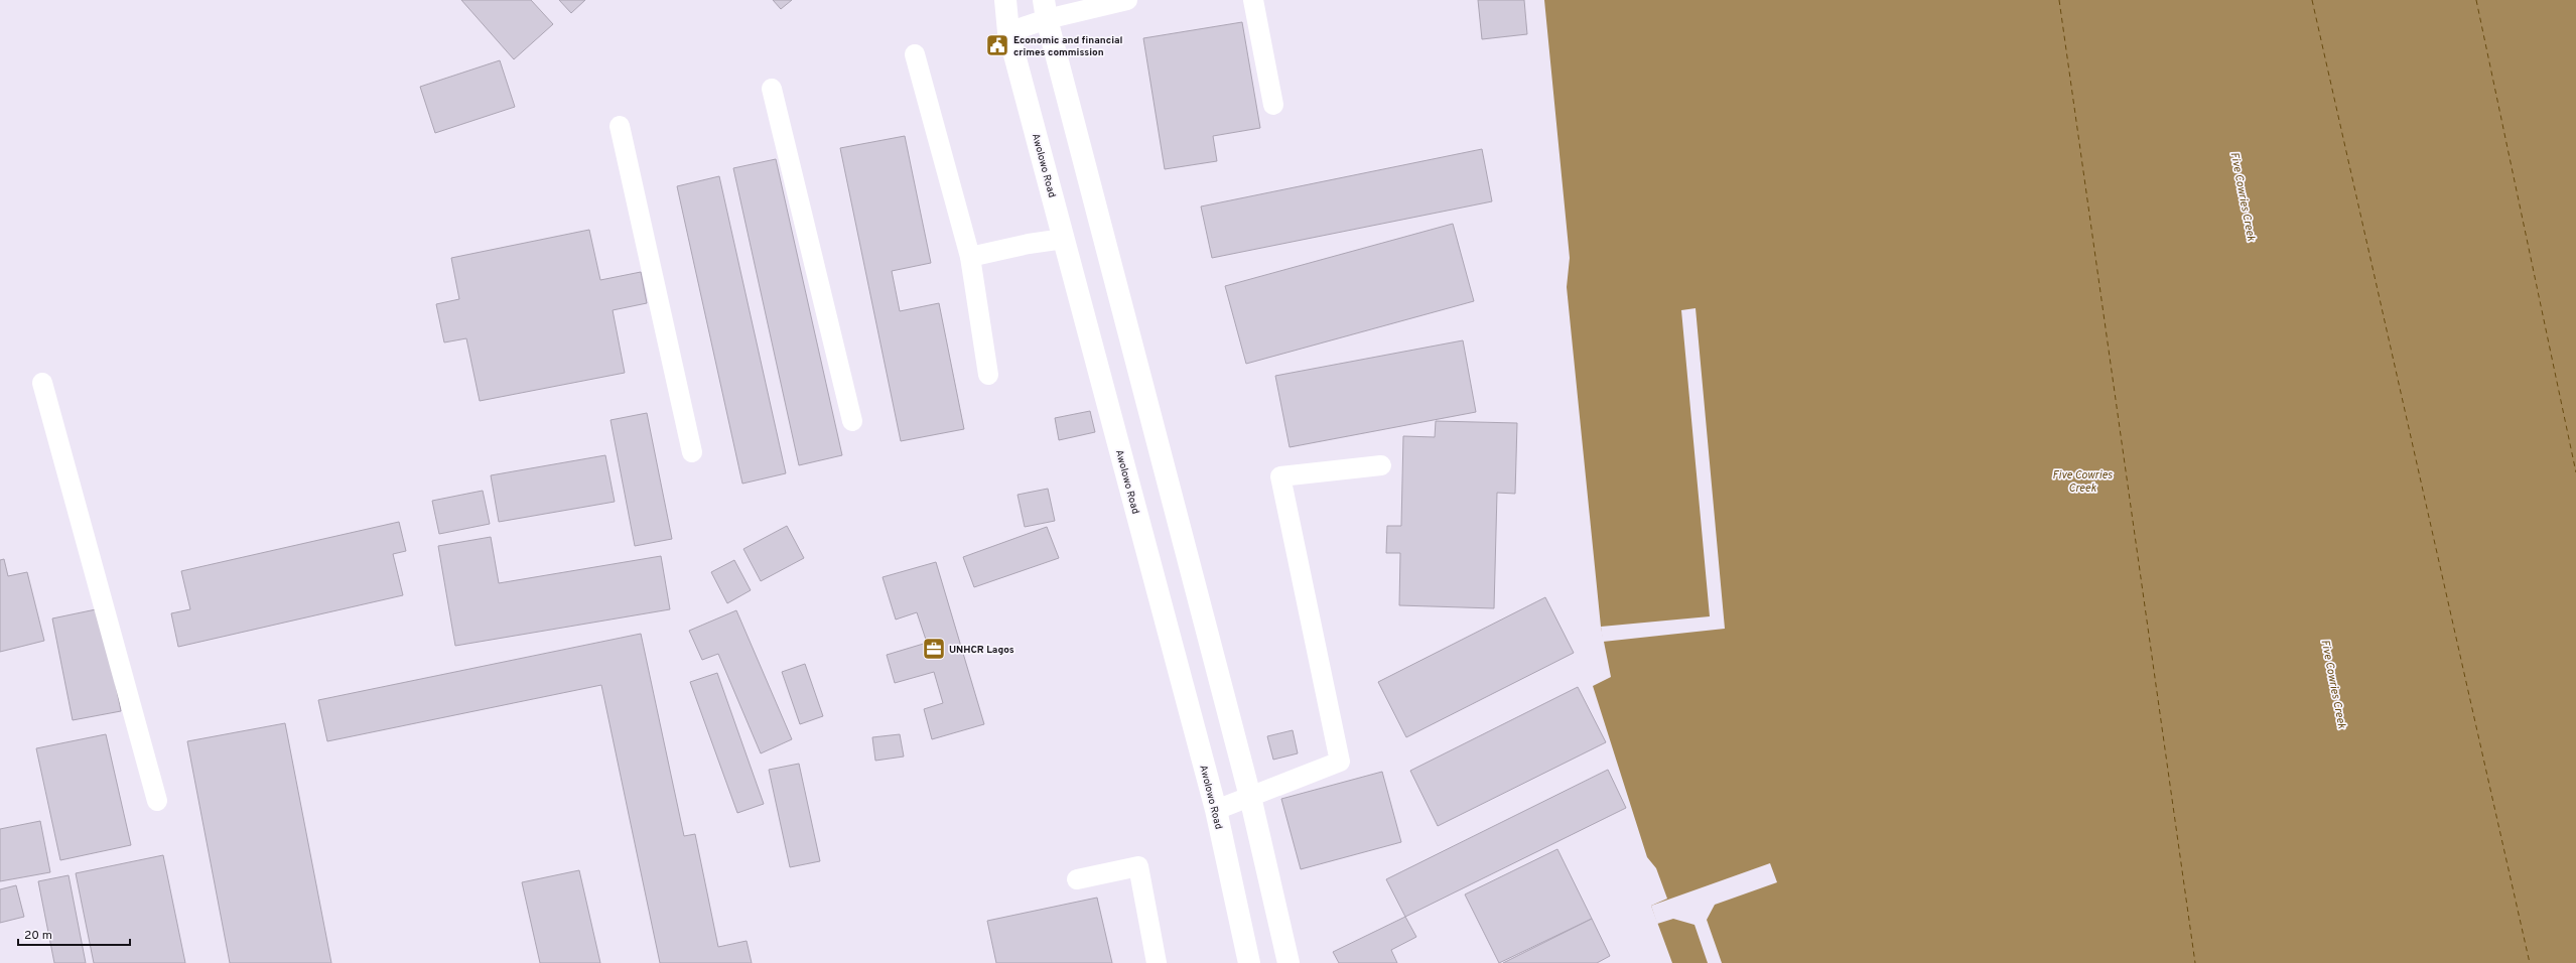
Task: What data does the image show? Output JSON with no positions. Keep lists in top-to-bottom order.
{
  "streets": {
    "main road": ["Awolowo Road"]
  },
  "water": ["Five Cowries Creek"],
  "places": {
    "public building": ["Economic and financial crimes commission"],
    "office": ["UNHCR Lagos"]
  },
  "scale_bar": "20 m"
}
